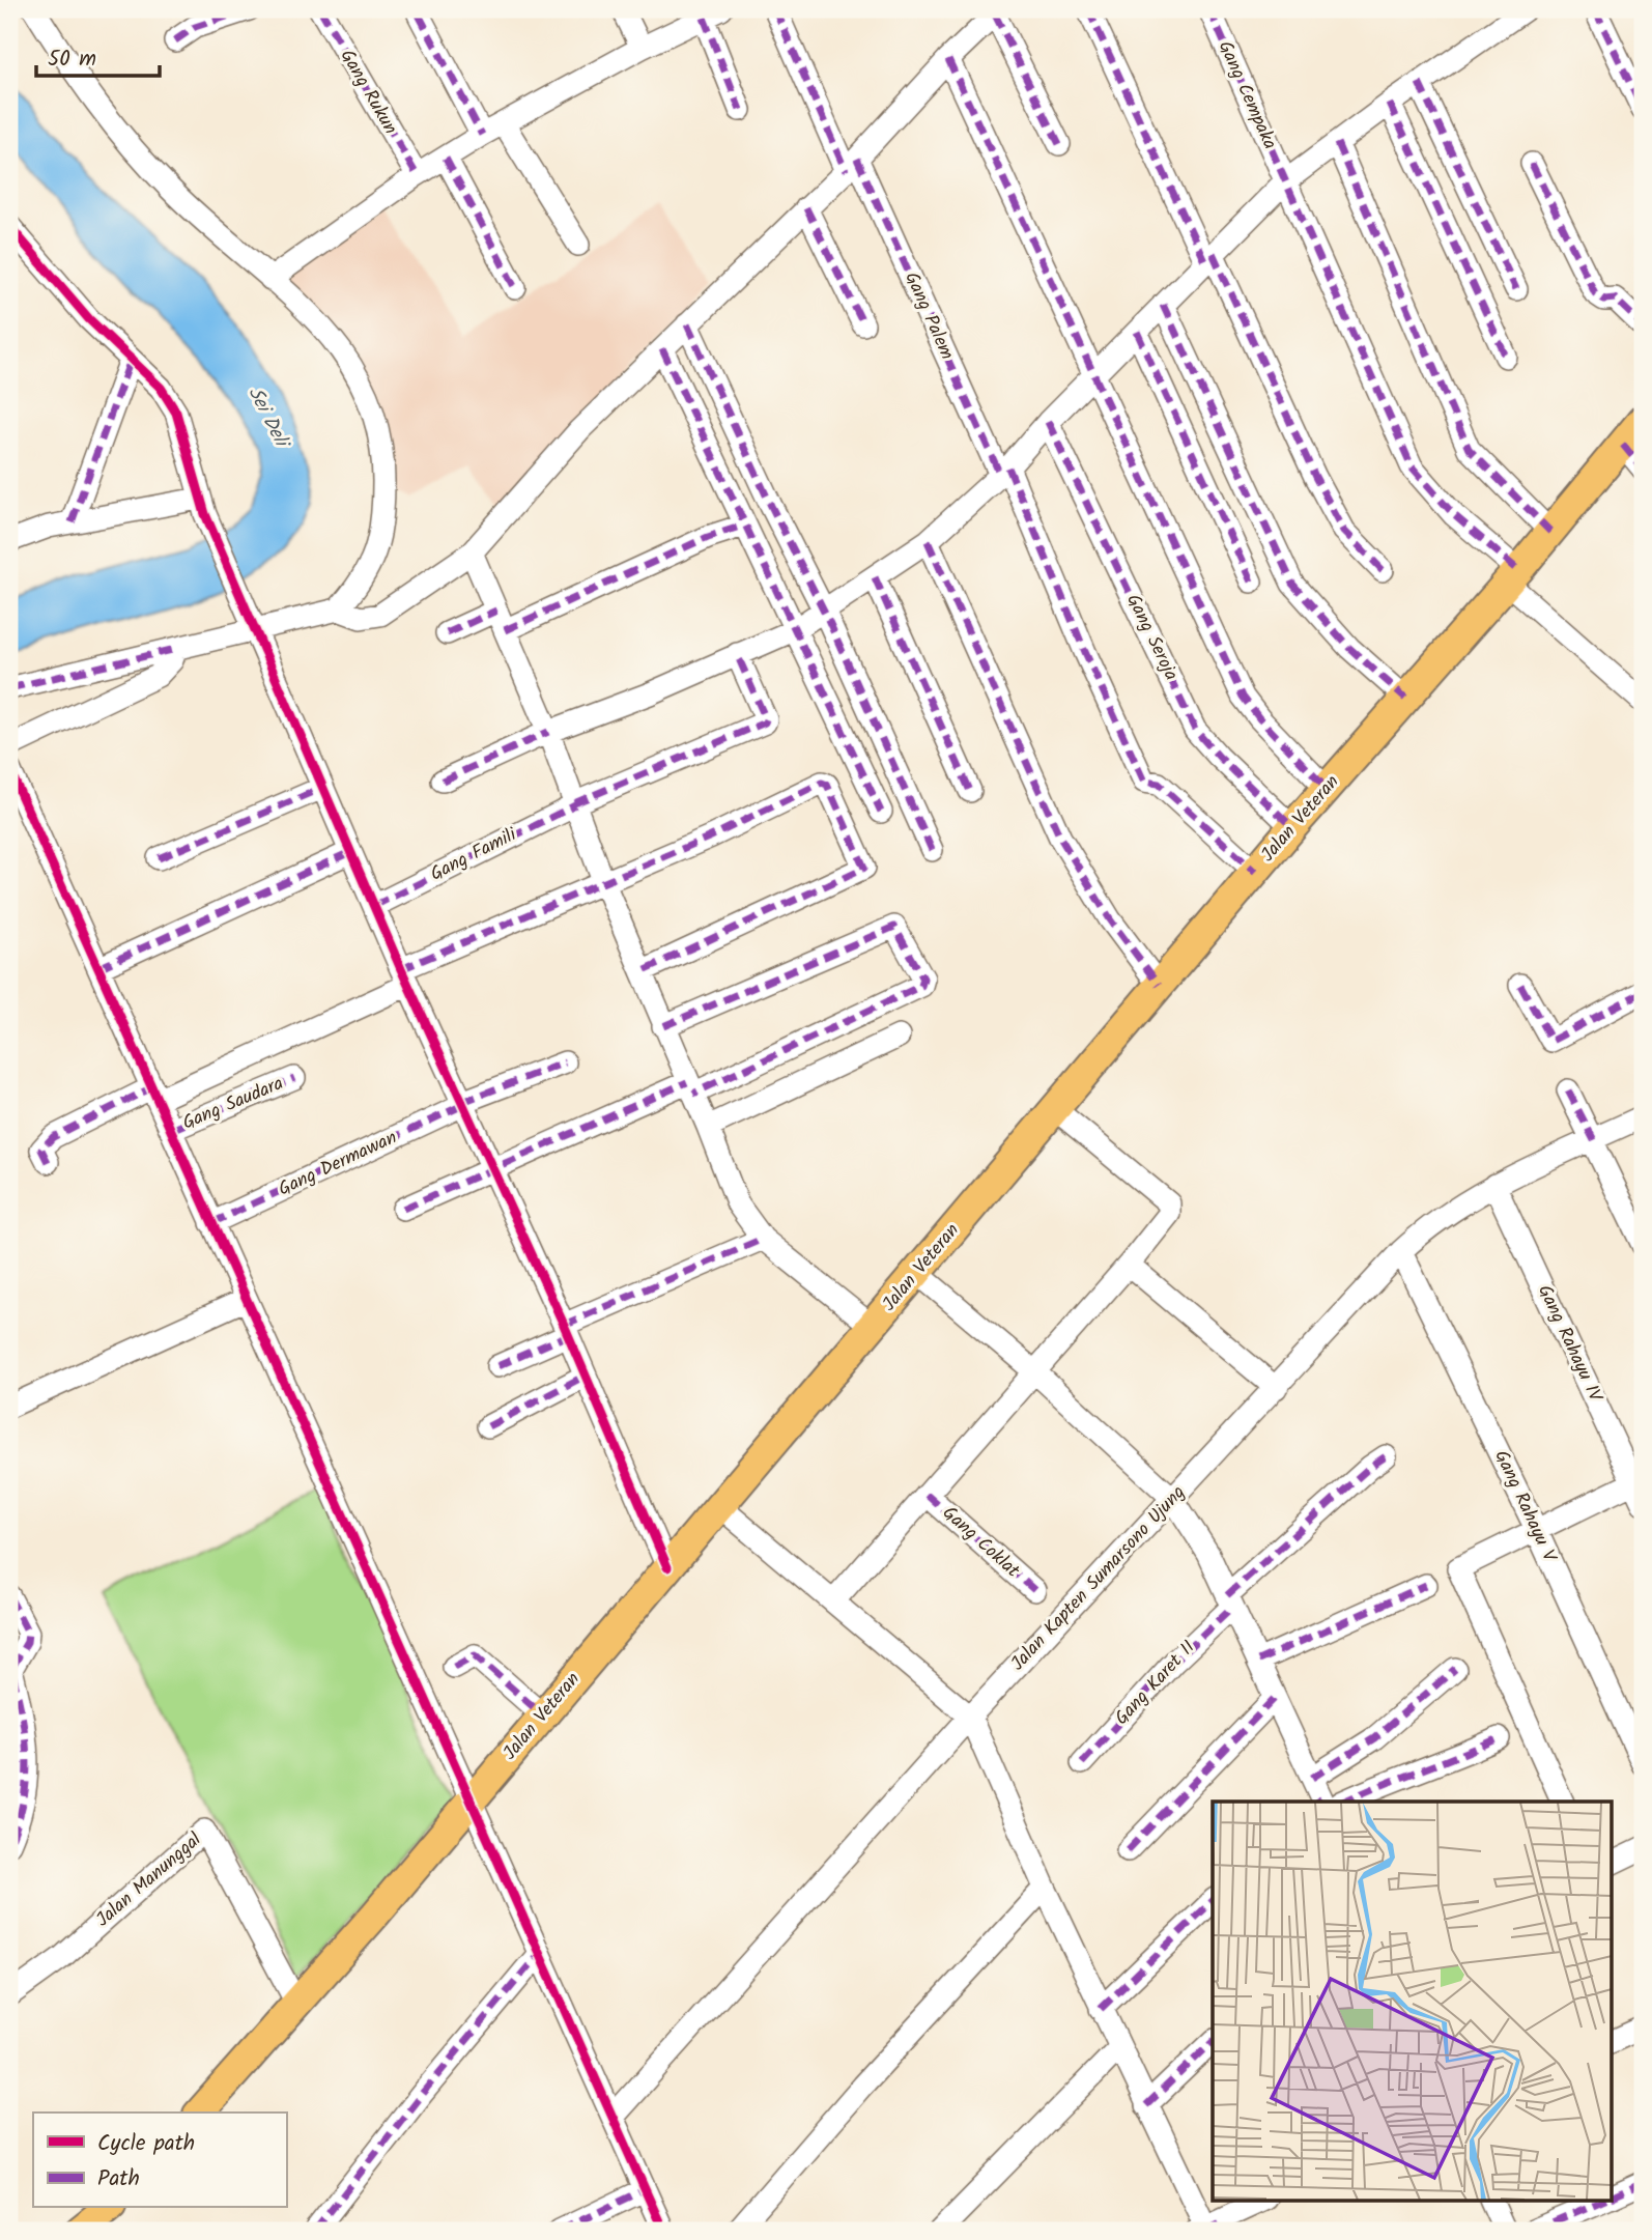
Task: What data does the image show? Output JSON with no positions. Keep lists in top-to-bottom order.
{
  "streets": {
    "main road": ["Jalan Veteran"],
    "street": [
      "Gang Rukun",
      "Gang Cempaka",
      "Gang Palem",
      "Gang Seroja",
      "Gang Famili",
      "Gang Saudara",
      "Gang Dermawan",
      "Gang Rahayu IV",
      "Gang Rahayu V",
      "Gang Coklat",
      "Jalan Kapten Sumarsono Ujung",
      "Gang Karet II",
      "Jalan Manunggal"
    ]
  },
  "crossings": [
    ["Gang Cempaka", "Jalan Veteran"],
    ["Gang Palem", "Jalan Veteran"],
    ["Gang Seroja", "Jalan Veteran"],
    ["Jalan Veteran", "Jalan Manunggal"],
    ["Gang Rahayu IV", "Jalan Kapten Sumarsono Ujung"],
    ["Gang Rahayu V", "Jalan Kapten Sumarsono Ujung"]
  ],
  "water": ["Sei Deli"],
  "legend": ["Cycle path", "Path"],
  "scale_bar": "50 m"
}
